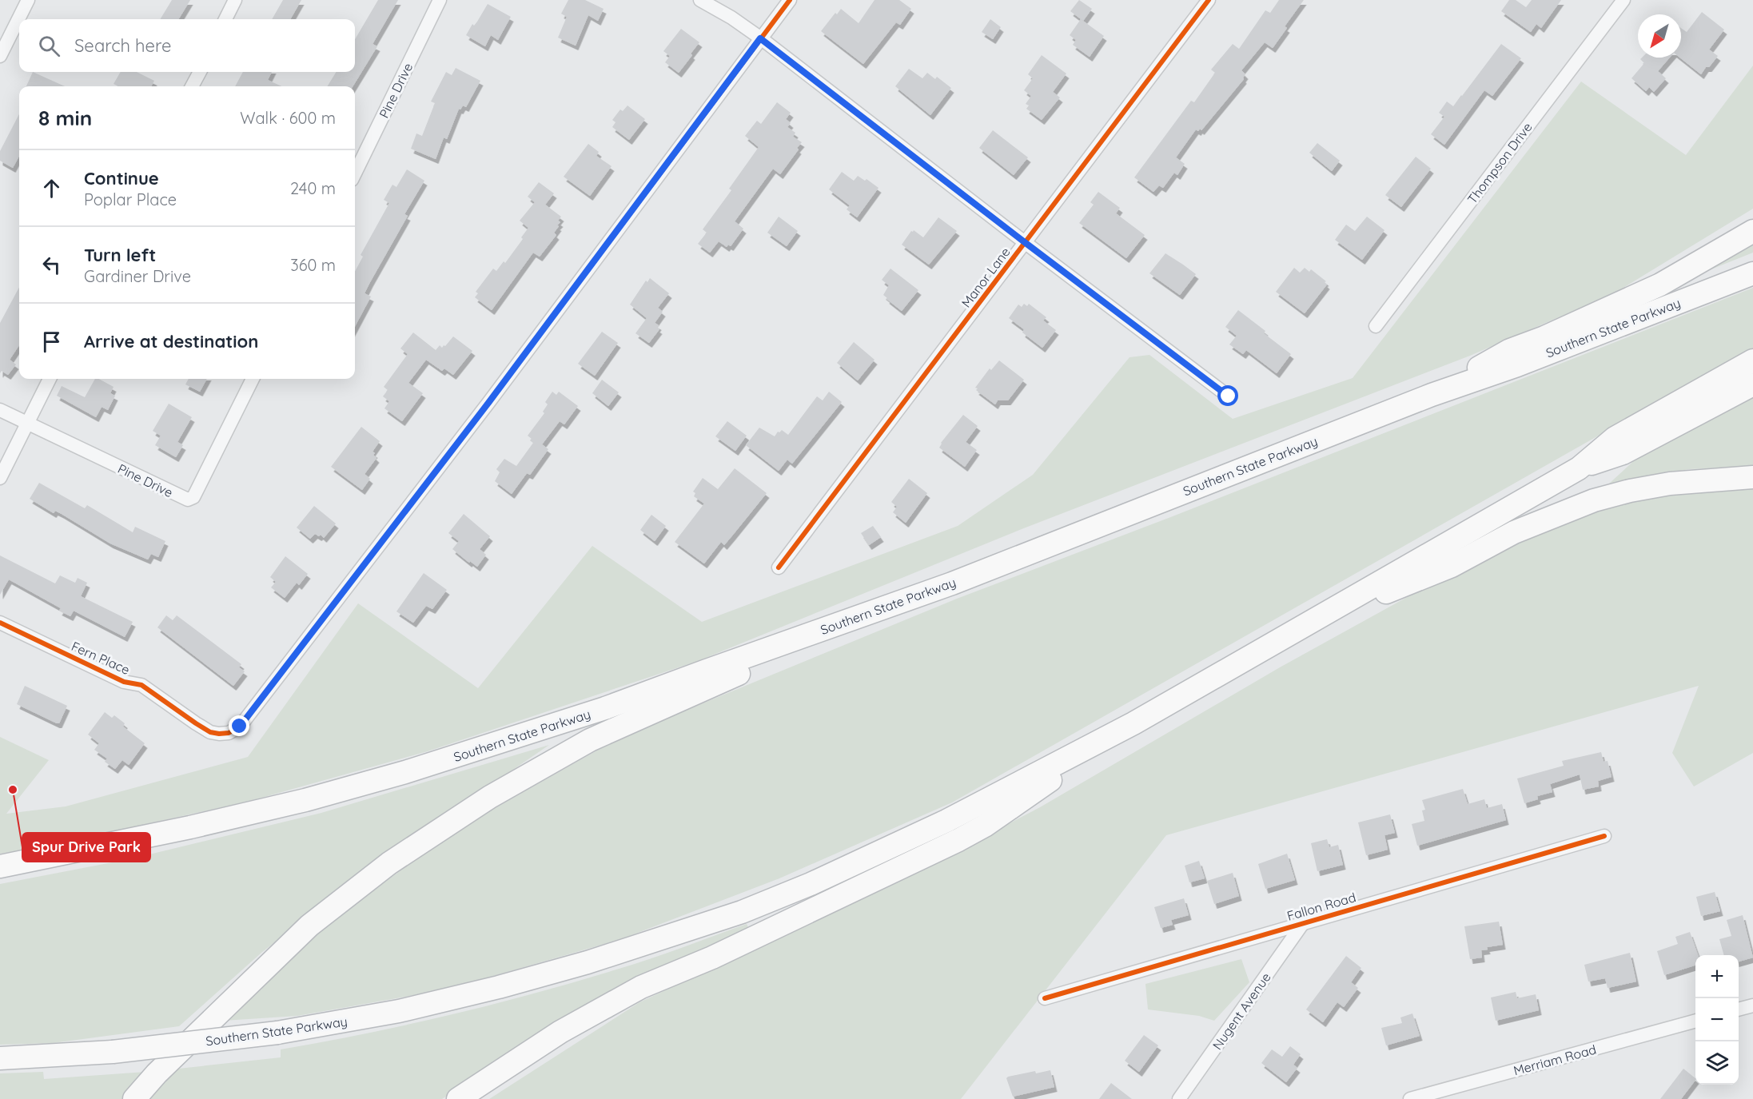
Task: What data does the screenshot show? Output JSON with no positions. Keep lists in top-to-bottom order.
{
  "streets": {
    "highway": ["Southern State Parkway"],
    "street": [
      "Pine Drive",
      "Thompson Drive",
      "Manor Lane",
      "Fern Place",
      "Fallon Road",
      "Nugent Avenue",
      "Merriam Road"
    ]
  },
  "crossings": [
    ["Fallon Road", "Nugent Avenue"]
  ],
  "places": ["Spur Drive Park"],
  "north": "bottom left",
  "page": {
    "search": "Search here",
    "heading": ["8 min", "Walk · 600 m"],
    "list": [
      ["Continue", "Poplar Place", "240 m"],
      ["Turn left", "Gardiner Drive", "360 m"],
      "Arrive at destination"
    ],
    "map_buttons": ["+", "−"]
  }
}
